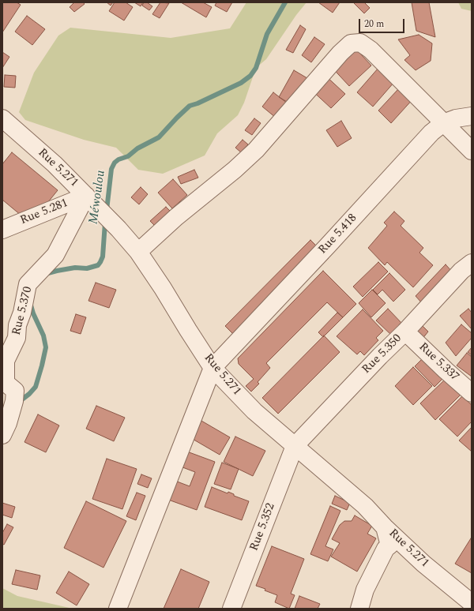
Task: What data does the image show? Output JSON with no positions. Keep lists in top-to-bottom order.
{
  "streets": {
    "street": [
      "Rue 5.271",
      "Rue 5.281",
      "Rue 5.418",
      "Rue 5.370",
      "Rue 5.350",
      "Rue 5.337",
      "Rue 5.352"
    ]
  },
  "crossings": [
    ["Rue 5.271", "Rue 5.281"],
    ["Rue 5.271", "Rue 5.418"],
    ["Rue 5.271", "Rue 5.370"],
    ["Rue 5.271", "Rue 5.350"],
    ["Rue 5.271", "Rue 5.352"],
    ["Rue 5.281", "Rue 5.370"],
    ["Rue 5.350", "Rue 5.337"],
    ["Rue 5.350", "Rue 5.352"]
  ],
  "water": ["Méwoulou"],
  "scale_bar": "20 m"
}
